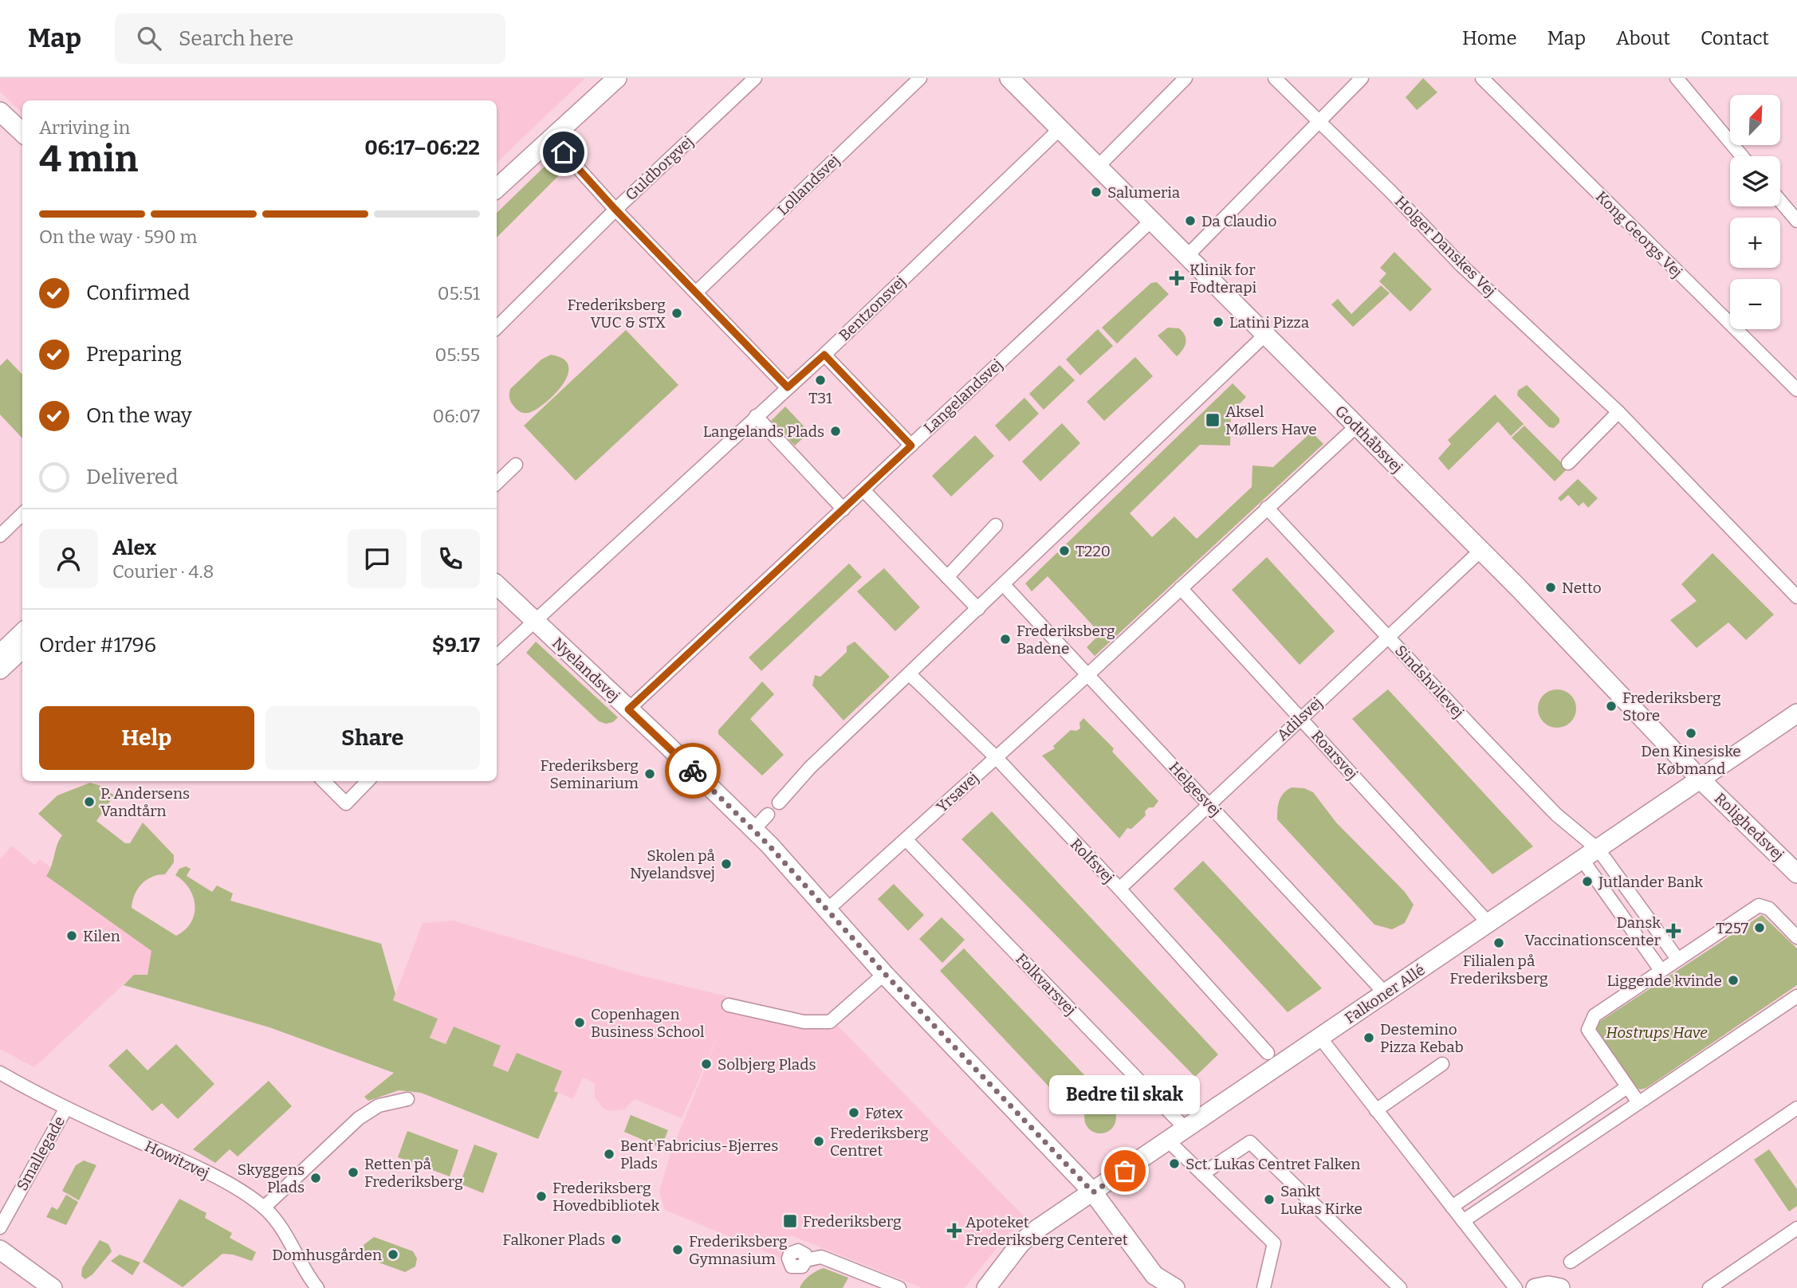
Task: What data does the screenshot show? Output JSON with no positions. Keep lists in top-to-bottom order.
{
  "streets": {
    "street": [
      "Guldborgvej",
      "Lollandsvej",
      "Kong Georgs Vej",
      "Holger Danskes Vej",
      "Bentzonsvej",
      "Langelandsvej",
      "Godthåbsvej",
      "Nyelandsvej",
      "Sindshvilevej",
      "Adilsvej",
      "Roarsvej",
      "Helgesvej",
      "Yrsavej",
      "Rolighedsvej",
      "Rolfsvej",
      "Folkvarsvej",
      "Falkoner Allé",
      "Smallegade",
      "Howitzvej"
    ]
  },
  "crossings": [
    ["Bentzonsvej", "Godthåbsvej"],
    ["Bentzonsvej", "Nyelandsvej"],
    ["Langelandsvej", "Godthåbsvej"],
    ["Langelandsvej", "Nyelandsvej"],
    ["Godthåbsvej", "Adilsvej"],
    ["Godthåbsvej", "Rolighedsvej"],
    ["Godthåbsvej", "Falkoner Allé"],
    ["Nyelandsvej", "Yrsavej"],
    ["Nyelandsvej", "Falkoner Allé"],
    ["Sindshvilevej", "Adilsvej"],
    ["Sindshvilevej", "Falkoner Allé"],
    ["Adilsvej", "Roarsvej"],
    ["Adilsvej", "Helgesvej"],
    ["Adilsvej", "Rolfsvej"],
    ["Roarsvej", "Falkoner Allé"],
    ["Helgesvej", "Yrsavej"],
    ["Helgesvej", "Falkoner Allé"],
    ["Yrsavej", "Rolfsvej"],
    ["Yrsavej", "Folkvarsvej"],
    ["Rolighedsvej", "Falkoner Allé"],
    ["Folkvarsvej", "Falkoner Allé"],
    ["Smallegade", "Howitzvej"]
  ],
  "parks": ["Hostrups Have"],
  "places": {
    "other": [
      "Salumeria",
      "Da Claudio",
      "Frederiksberg VUC & STX",
      "Latini Pizza",
      "T31",
      "Langelands Plads",
      "T220",
      "Netto",
      "Frederiksberg Badene",
      "Frederiksberg Store",
      "Den Kinesiske Købmand",
      "Frederiksberg Seminarium",
      "P. Andersens Vandtårn",
      "Skolen på Nyelandsvej",
      "Jutlander Bank",
      "T257",
      "Kilen",
      "Filialen på Frederiksberg",
      "Liggende kvinde",
      "Copenhagen Business School",
      "Destemino Pizza Kebab",
      "Solbjerg Plads",
      "Føtex",
      "Frederiksberg Centret",
      "Bent Fabricius-Bjerres Plads",
      "Sct. Lukas Centret Falken",
      "Bedre til skak",
      "Retten på Frederiksberg",
      "Skyggens Plads",
      "Frederiksberg Hovedbibliotek",
      "Sankt Lukas Kirke",
      "Falkoner Plads",
      "Frederiksberg Gymnasium",
      "Domhusgården"
    ],
    "health": ["Klinik for Fodterapi", "Dansk Vaccinationscenter", "Apoteket Frederiksberg Centeret"],
    "transit": ["Aksel Møllers Have", "Frederiksberg"]
  },
  "north": "top right",
  "page": {
    "header": "Map",
    "search": "Search here",
    "nav": [
      "Home",
      "Map",
      "About",
      "Contact"
    ],
    "map_buttons": ["+", "−"],
    "heading": ["4 min", "Arriving in", "06:17–06:22"],
    "panel": [
      "Alex",
      "Courier · 4.8",
      "Order #1796",
      "$9.17"
    ],
    "bar": "On the way · 590 m",
    "list": [
      ["Confirmed", "05:51"],
      ["Preparing", "05:55"],
      ["On the way", "06:07"],
      "Delivered"
    ],
    "buttons": ["Help", "Share"],
    "bubble": "Bedre til skak"
  }
}
